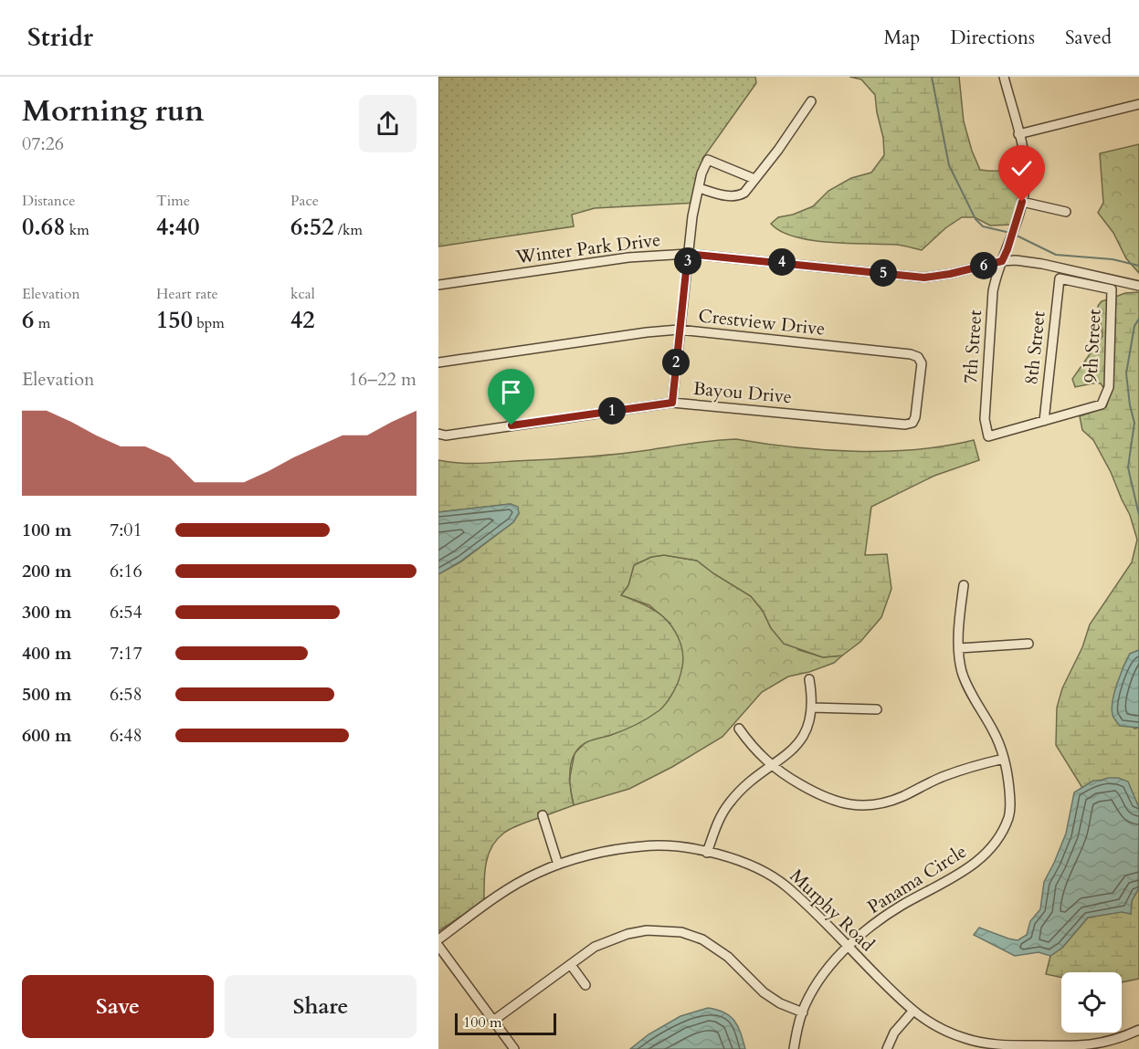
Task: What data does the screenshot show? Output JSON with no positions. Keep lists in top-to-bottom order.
{
  "streets": {
    "street": [
      "Winter Park Drive",
      "Crestview Drive",
      "9th Street",
      "7th Street",
      "8th Street",
      "Bayou Drive",
      "Panama Circle",
      "Murphy Road"
    ]
  },
  "crossings": [
    ["Winter Park Drive", "7th Street"],
    ["Crestview Drive", "Bayou Drive"],
    ["9th Street", "7th Street"],
    ["9th Street", "8th Street"],
    ["7th Street", "8th Street"],
    ["Panama Circle", "Murphy Road"]
  ],
  "scale_bar": "100 m",
  "page": {
    "header": "Stridr",
    "nav": ["Map", "Directions", "Saved"],
    "heading": ["Morning run", "07:26"],
    "stats": [
      ["Distance", "0.68 km"],
      ["Time", "4:40"],
      ["Pace", "6:52 /km"],
      ["Elevation", "6 m"],
      ["Heart rate", "150 bpm"],
      ["kcal", "42"]
    ],
    "pins": [
      "3",
      "4",
      "6",
      "5",
      "2",
      "1"
    ],
    "chart": ["Elevation", "16–22 m"],
    "list": [
      {
        "name": "100 m",
        "note": "7:01"
      },
      {
        "name": "200 m",
        "note": "6:16"
      },
      {
        "name": "300 m",
        "note": "6:54"
      },
      {
        "name": "400 m",
        "note": "7:17"
      },
      {
        "name": "500 m",
        "note": "6:58"
      },
      {
        "name": "600 m",
        "note": "6:48"
      }
    ],
    "buttons": ["Save", "Share"],
    "scale": "100 m"
  }
}
